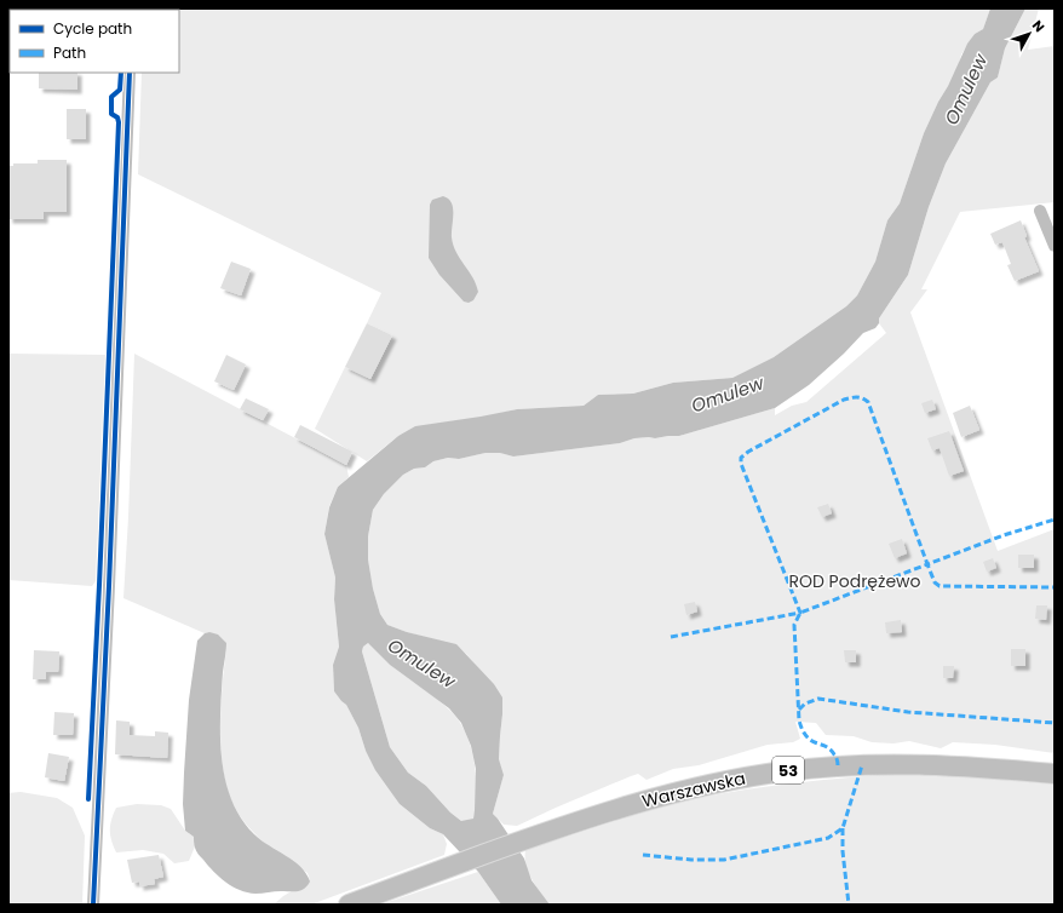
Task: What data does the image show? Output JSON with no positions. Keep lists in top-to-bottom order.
{
  "streets": {
    "main road": ["53", "Warszawska"]
  },
  "water": ["Omulew"],
  "parks": ["ROD Podrężewo"],
  "legend": ["Cycle path", "Path"],
  "north": "top right"
}
